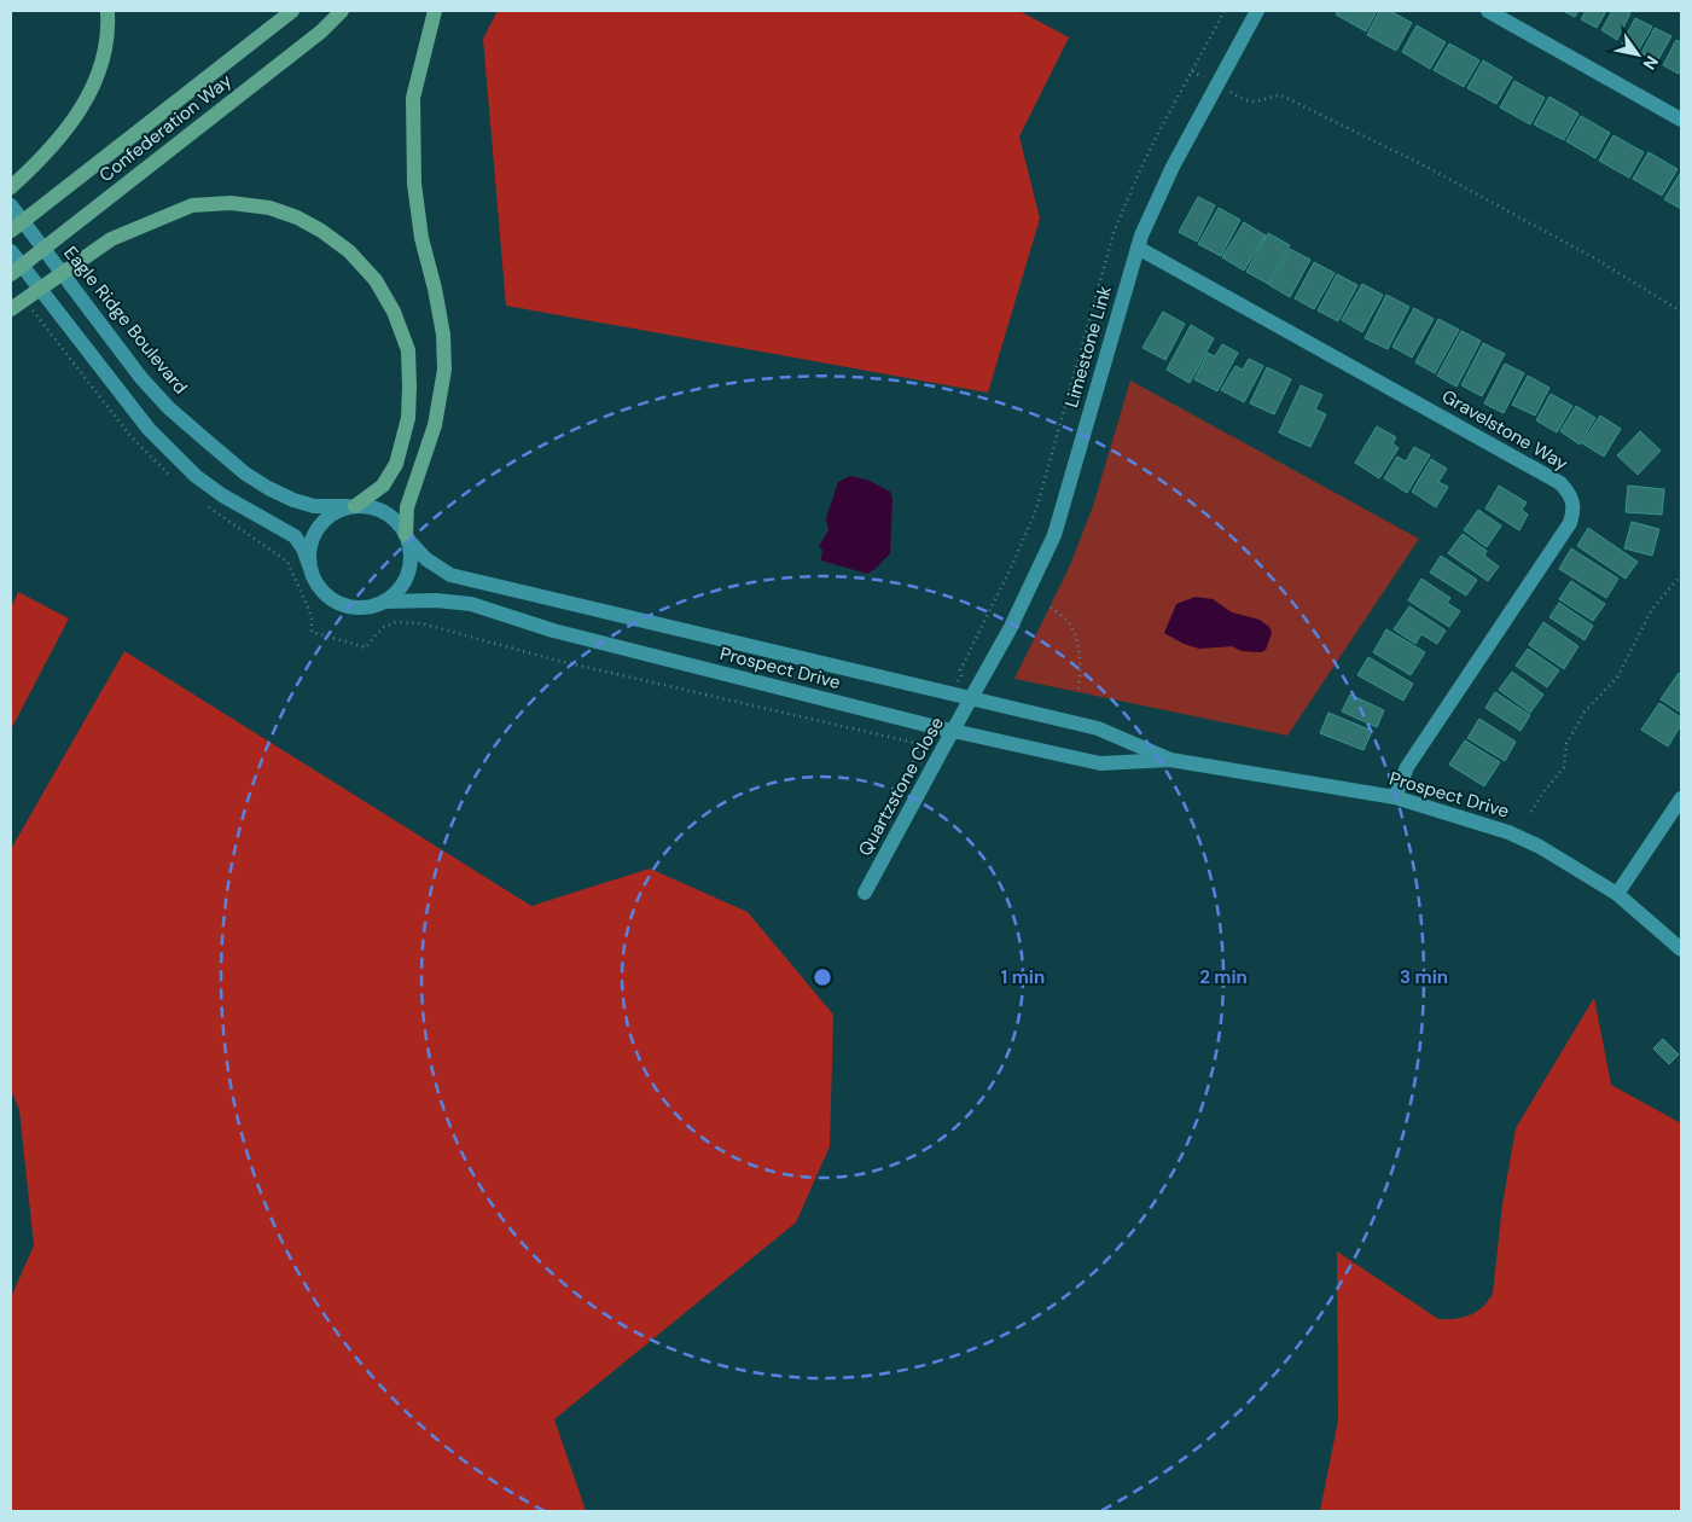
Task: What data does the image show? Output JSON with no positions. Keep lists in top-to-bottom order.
{
  "streets": {
    "main road": ["Confederation Way"],
    "street": [
      "Eagle Ridge Boulevard",
      "Limestone Link",
      "Gravelstone Way",
      "Prospect Drive",
      "Quartzstone Close"
    ]
  },
  "crossings": [
    ["Eagle Ridge Boulevard", "Prospect Drive"],
    ["Limestone Link", "Gravelstone Way"],
    ["Limestone Link", "Prospect Drive"],
    ["Limestone Link", "Quartzstone Close"],
    ["Gravelstone Way", "Prospect Drive"],
    ["Prospect Drive", "Quartzstone Close"]
  ],
  "north": "bottom right",
  "rings": ["1 min", "2 min", "3 min"]
}
